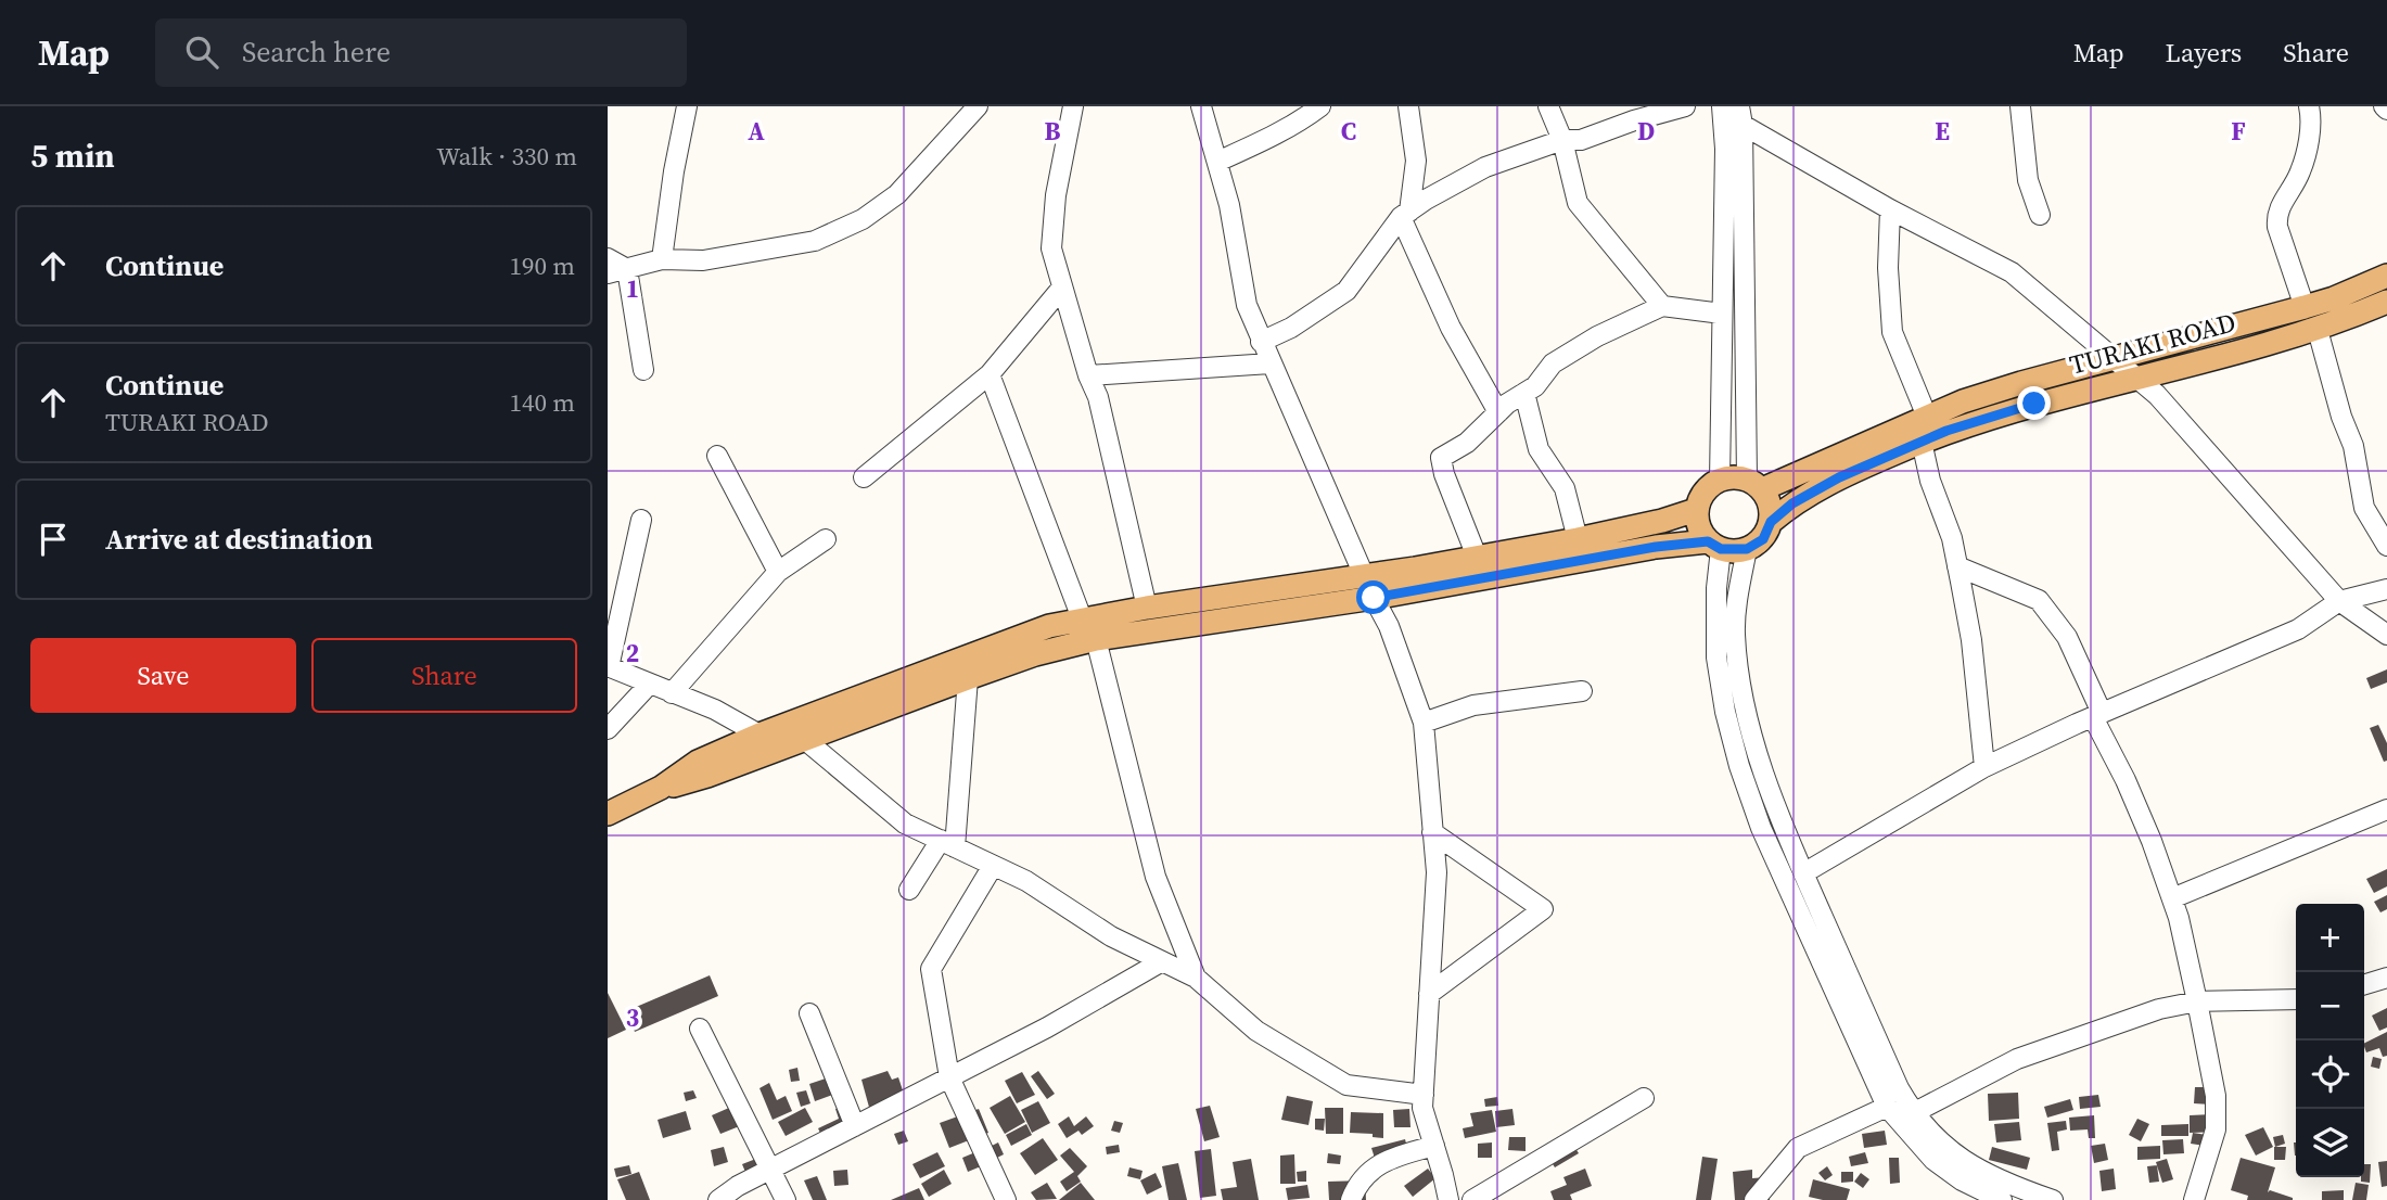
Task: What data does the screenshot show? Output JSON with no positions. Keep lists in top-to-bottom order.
{
  "streets": {
    "main road": ["TURAKI ROAD"]
  },
  "page": {
    "header": "Map",
    "search": "Search here",
    "nav": ["Map", "Layers", "Share"],
    "heading": ["5 min", "Walk · 330 m"],
    "list": [
      ["Continue", "190 m"],
      ["Continue", "TURAKI ROAD", "140 m"],
      "Arrive at destination"
    ],
    "buttons": ["Save", "Share"],
    "map_buttons": ["+", "−"]
  },
  "grid": {
    "columns": [
      "A",
      "B",
      "C",
      "D",
      "E",
      "F"
    ],
    "rows": ["1", "2", "3"]
  }
}
